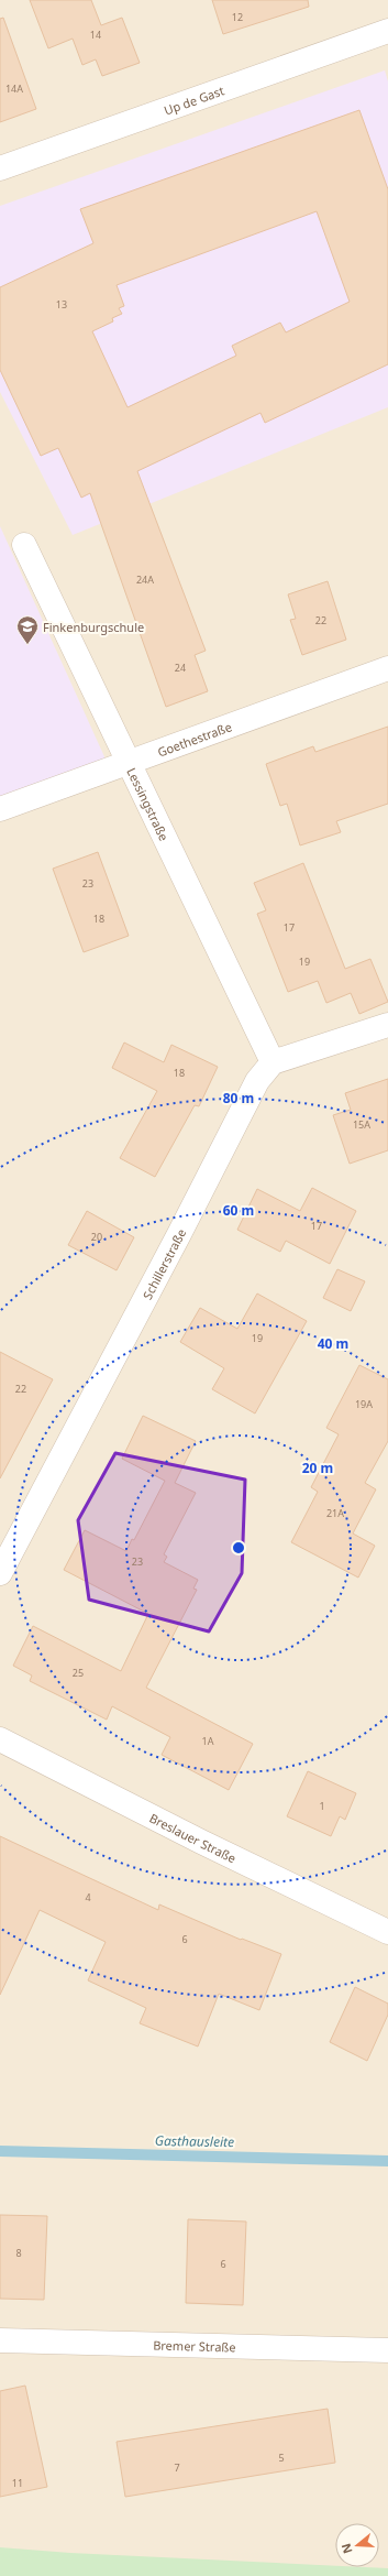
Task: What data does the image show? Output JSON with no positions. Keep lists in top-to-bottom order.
{
  "streets": {
    "street": [
      "Up de Gast",
      "Goethestraße",
      "Lessingstraße",
      "Schillerstraße",
      "Breslauer Straße",
      "Bremer Straße"
    ]
  },
  "crossings": [
    ["Goethestraße", "Lessingstraße"],
    ["Lessingstraße", "Schillerstraße"]
  ],
  "water": ["Gasthausleite"],
  "places": {
    "school or university": ["Finkenburgschule"]
  },
  "house_numbers": [
    "12",
    "14",
    "14A",
    "13",
    "24A",
    "22",
    "24",
    "23",
    "18",
    "17",
    "19",
    "18",
    "15A",
    "17",
    "20",
    "19",
    "22",
    "19A",
    "21A",
    "23",
    "25",
    "1A",
    "1",
    "4",
    "6",
    "8",
    "6",
    "5",
    "7",
    "11"
  ],
  "north": "left",
  "rings": [
    "80 m",
    "60 m",
    "40 m",
    "20 m"
  ]
}
